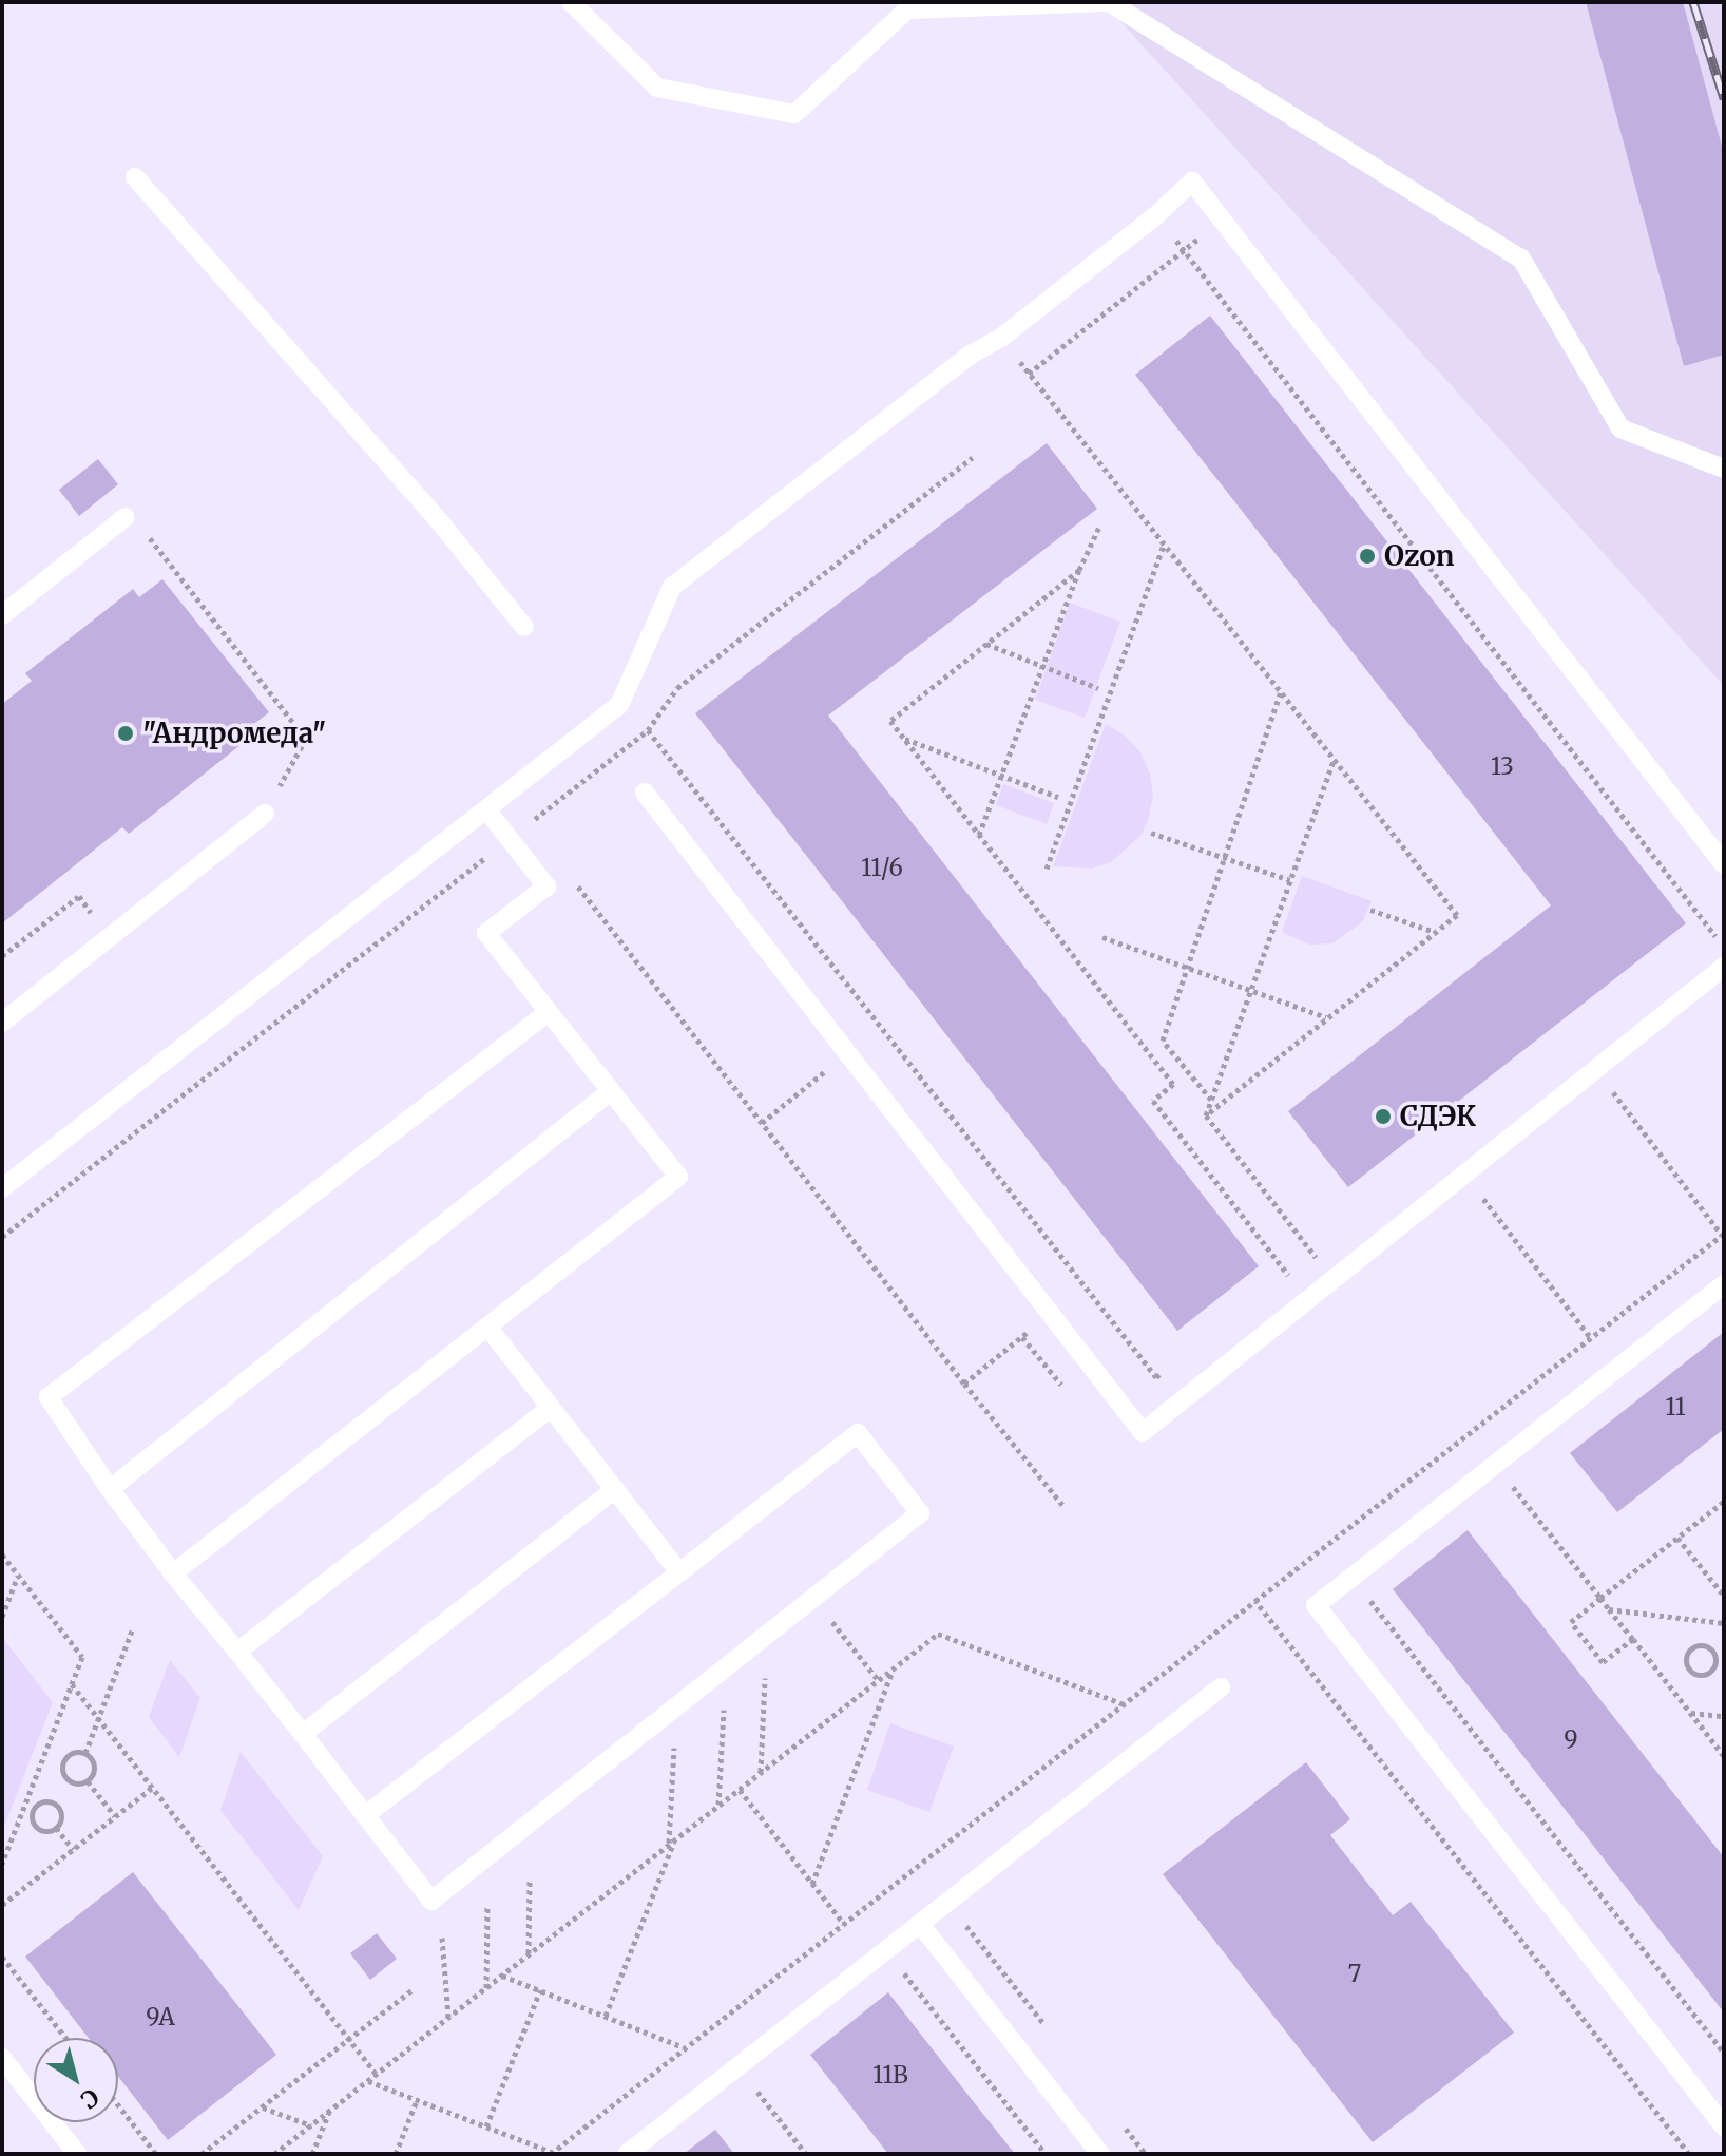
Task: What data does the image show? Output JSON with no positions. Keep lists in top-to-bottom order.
{
  "places": ["Ozon", "\"Андромеда\"", "СДЭК"],
  "house_numbers": [
    "13",
    "11/6",
    "11",
    "9",
    "7",
    "9А",
    "11В"
  ],
  "north": "bottom right"
}
